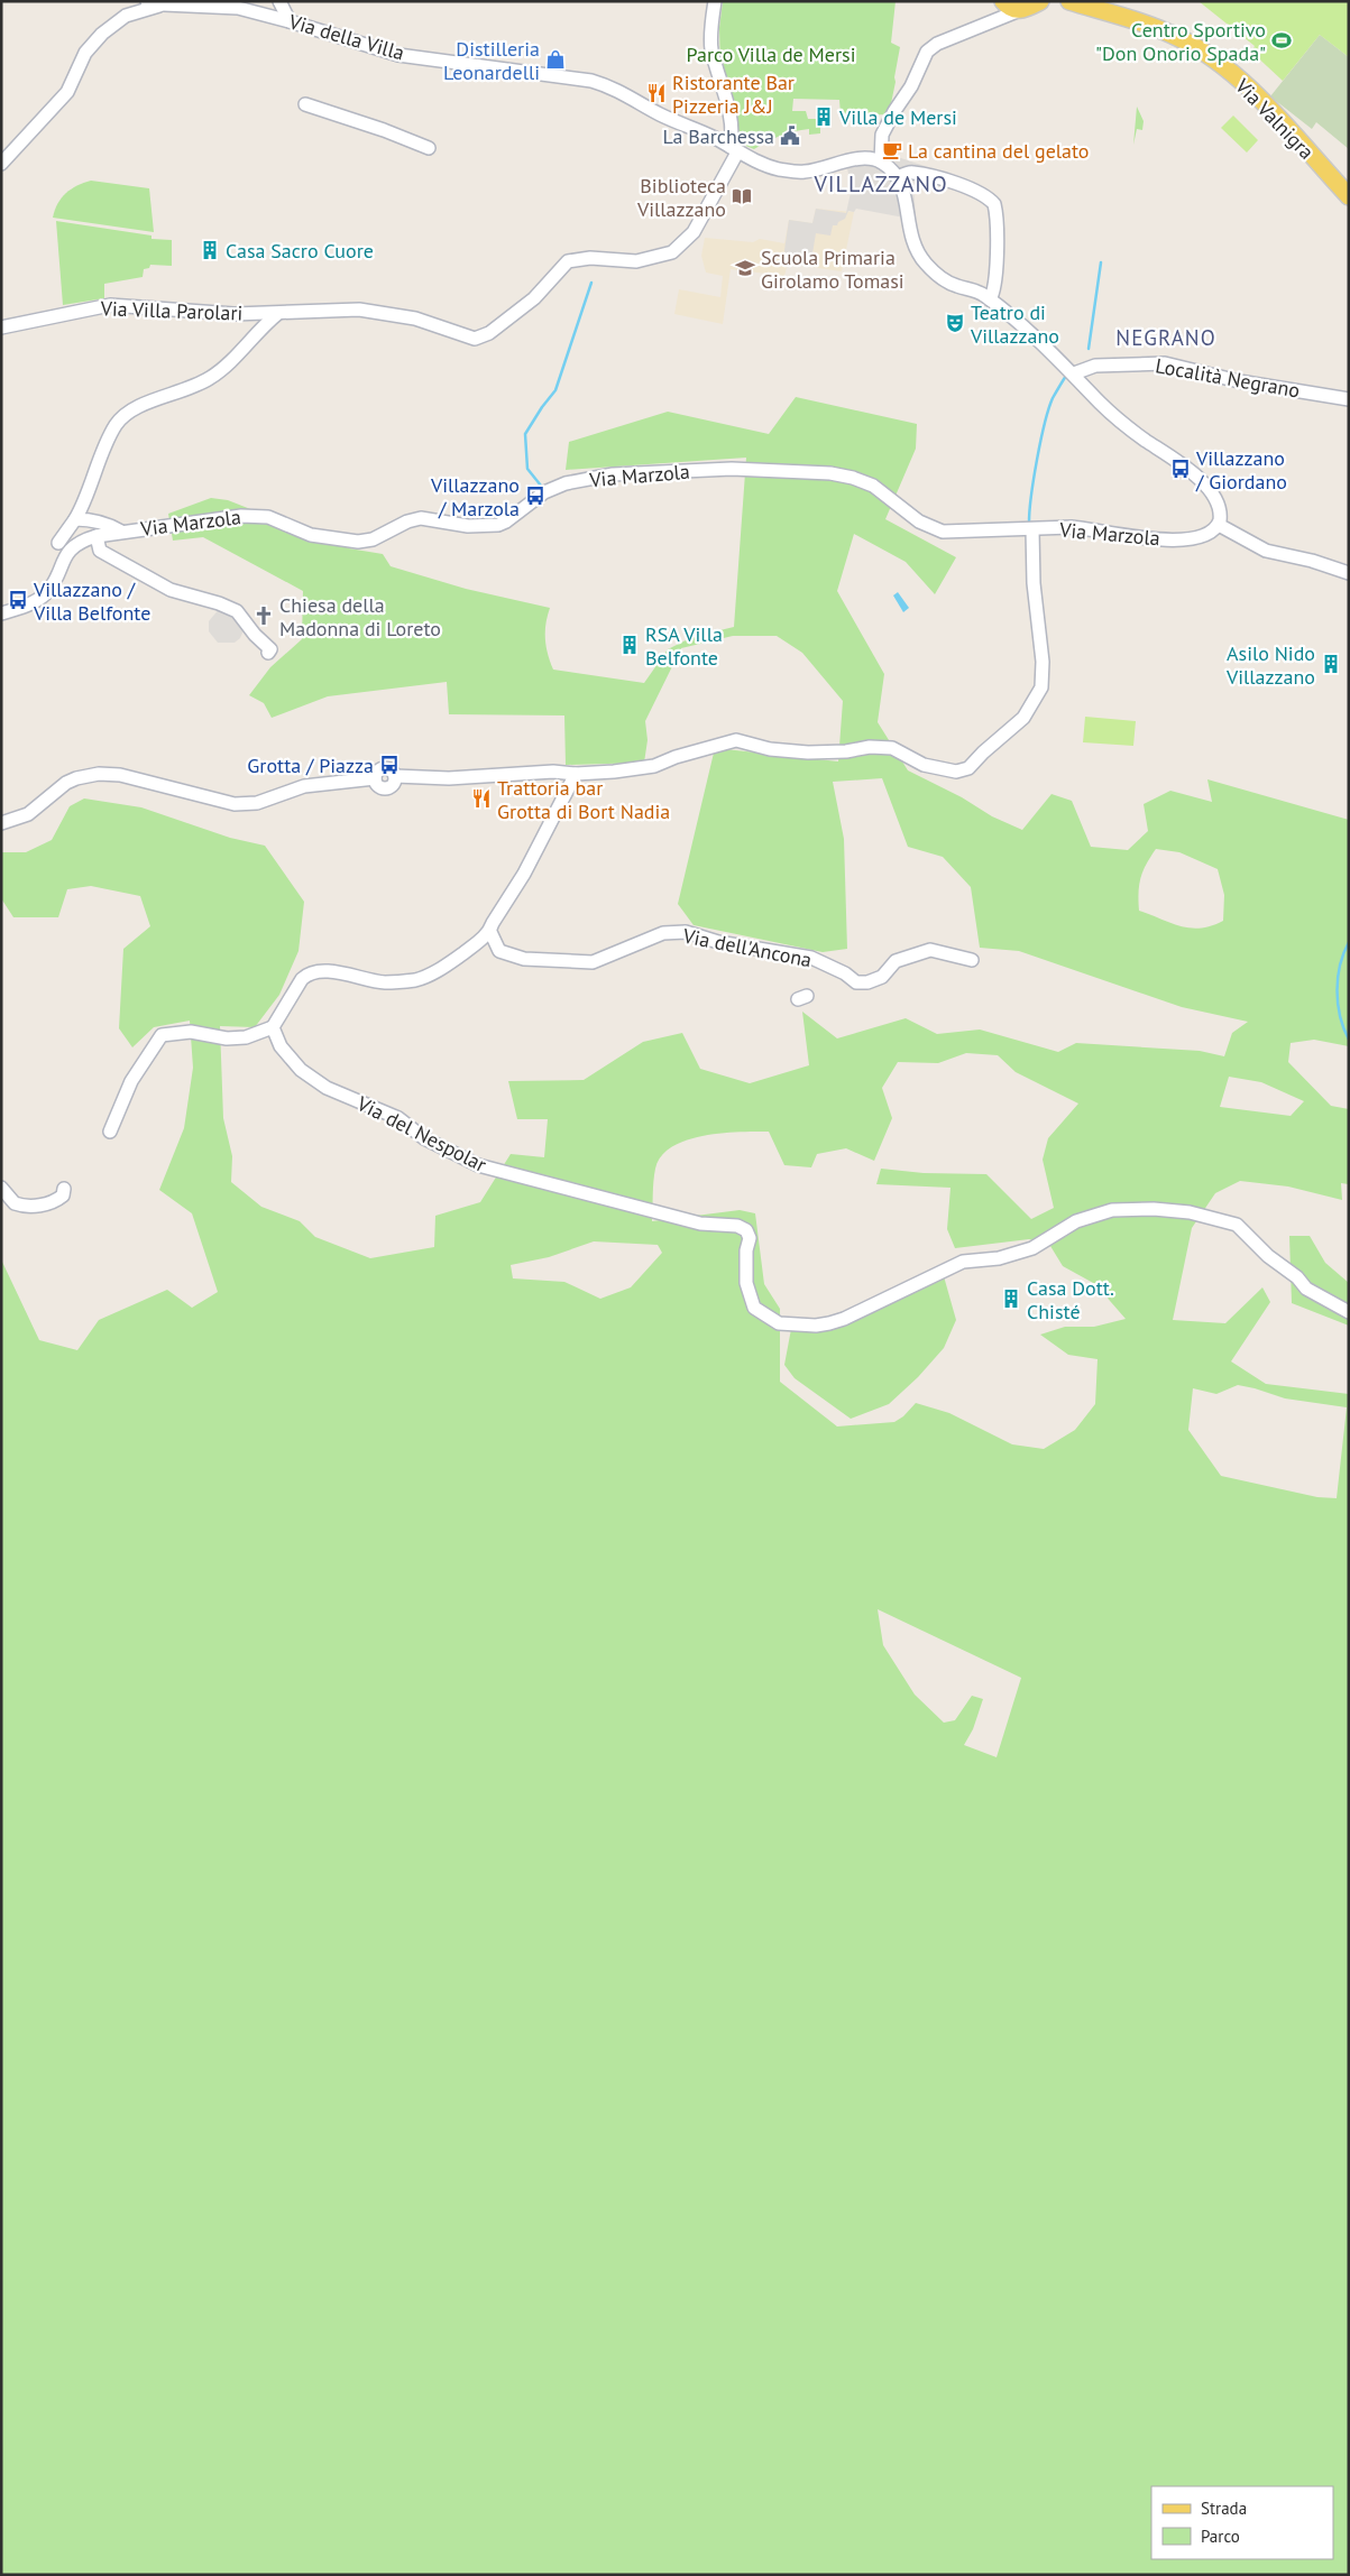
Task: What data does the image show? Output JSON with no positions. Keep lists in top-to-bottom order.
{
  "streets": {
    "main road": ["Via Valnigra"],
    "street": [
      "Via della Villa",
      "Via Villa Parolari",
      "Località Negrano",
      "Via Marzola",
      "Via dell'Ancona",
      "Via del Nespolar"
    ]
  },
  "crossings": [
    ["Via della Villa", "Via Villa Parolari"]
  ],
  "districts": ["VILLAZZANO", "NEGRANO"],
  "parks": ["Parco Villa de Mersi"],
  "places": {
    "sports": ["Centro Sportivo \"Don Onorio Spada\""],
    "shop": ["Distilleria Leonardelli"],
    "restaurant": ["Ristorante Bar Pizzeria J&J", "Trattoria bar Grotta di Bort Nadia"],
    "building": [
      "Villa de Mersi",
      "Casa Sacro Cuore",
      "RSA Villa Belfonte",
      "Asilo Nido Villazzano",
      "Casa Dott. Chisté"
    ],
    "public building": ["La Barchessa"],
    "cafe": ["La cantina del gelato"],
    "library": ["Biblioteca Villazzano"],
    "school or university": ["Scuola Primaria Girolamo Tomasi"],
    "theatre": ["Teatro di Villazzano"],
    "bus stop": [
      "Villazzano / Giordano",
      "Villazzano / Marzola",
      "Villazzano / Villa Belfonte",
      "Grotta / Piazza"
    ],
    "church": ["Chiesa della Madonna di Loreto"]
  },
  "legend": ["Strada", "Parco"]
}
